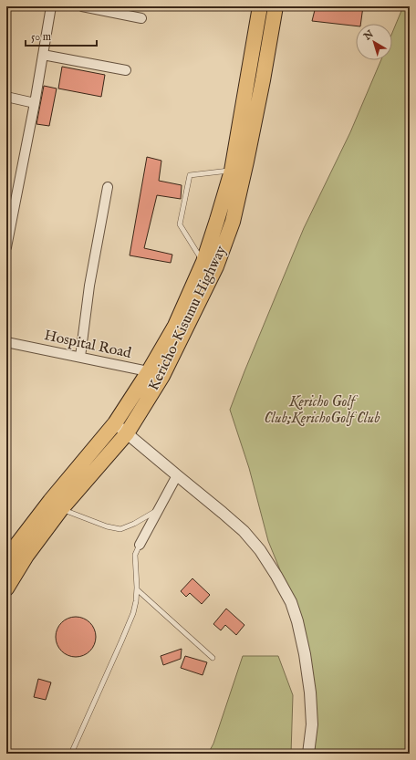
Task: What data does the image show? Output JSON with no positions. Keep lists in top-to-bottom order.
{
  "streets": {
    "highway": ["Kericho-Kisumu Highway"],
    "street": ["Hospital Road"]
  },
  "crossings": [
    ["Kericho-Kisumu Highway", "Hospital Road"]
  ],
  "parks": ["Kericho Golf Club;KerichoGolf Club"],
  "scale_bar": "50 m",
  "north": "top left"
}
